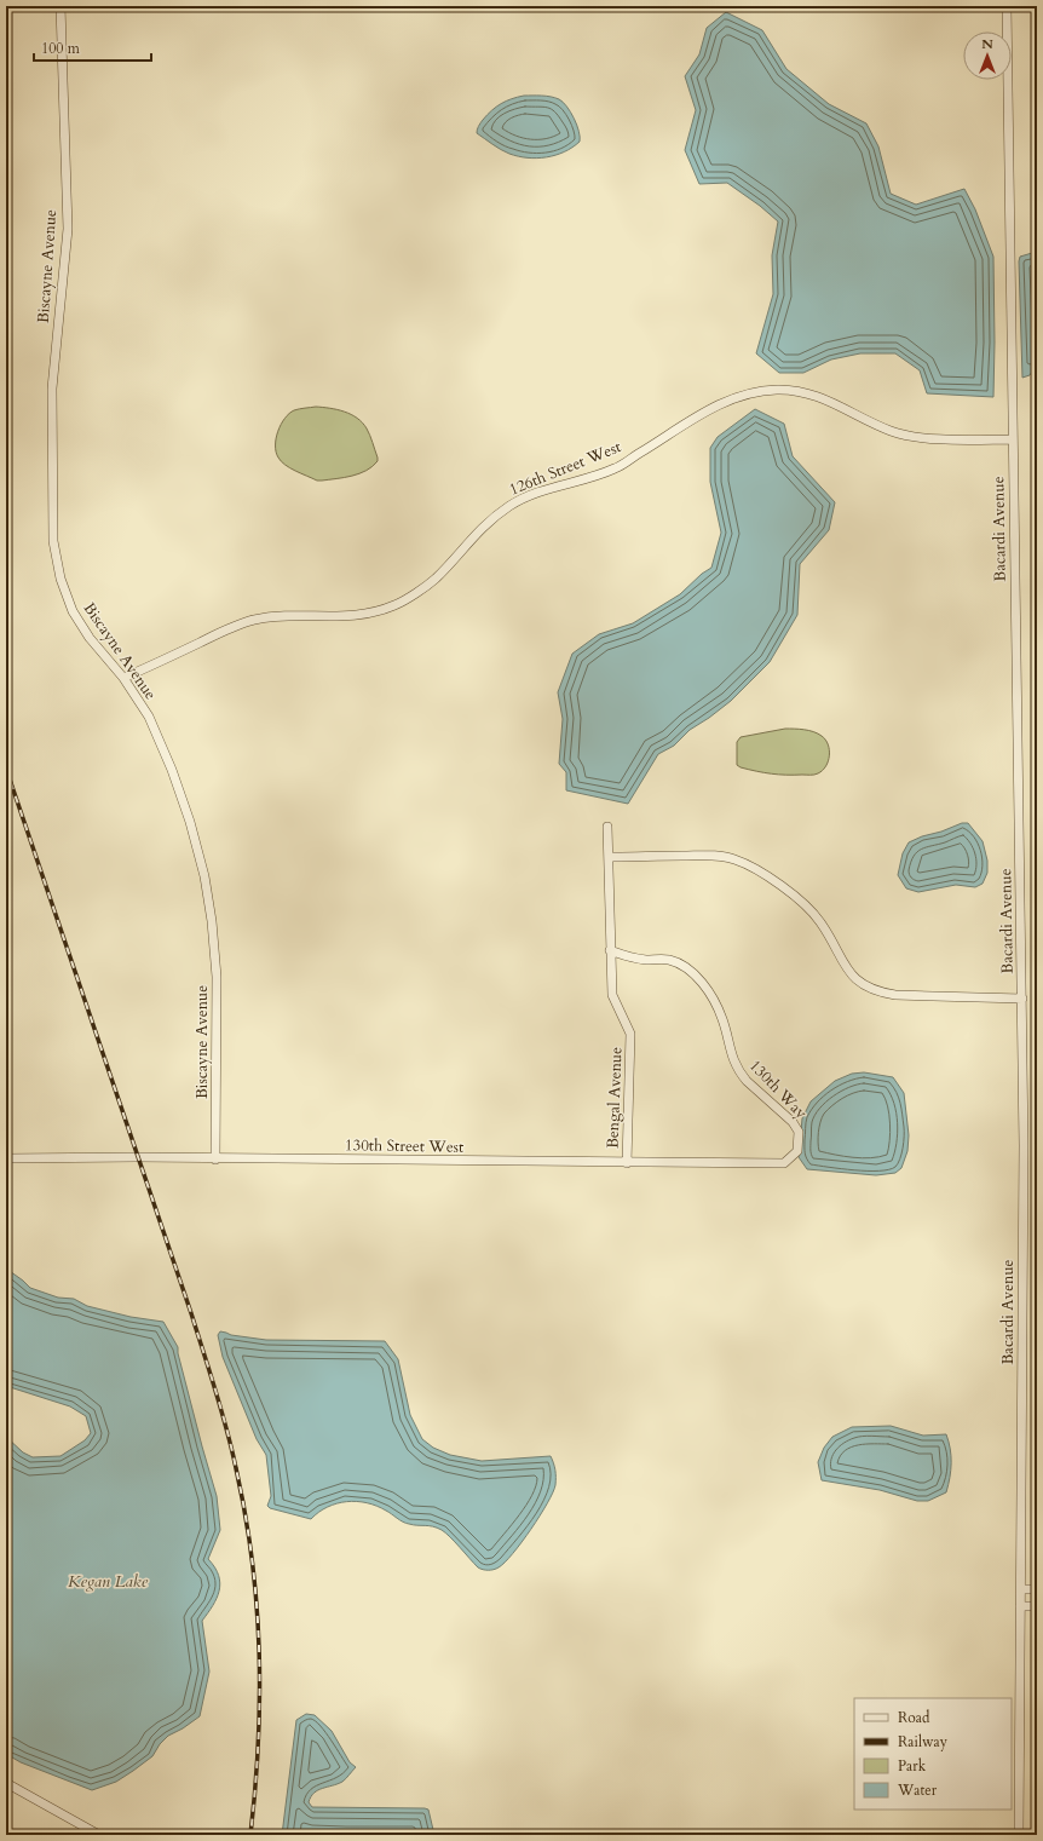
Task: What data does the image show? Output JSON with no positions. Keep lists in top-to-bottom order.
{
  "streets": {
    "street": [
      "Biscayne Avenue",
      "126th Street West",
      "Bacardi Avenue",
      "130th Way",
      "Bengal Avenue",
      "130th Street West"
    ]
  },
  "crossings": [
    ["Biscayne Avenue", "126th Street West"],
    ["Biscayne Avenue", "130th Street West"],
    ["126th Street West", "Bacardi Avenue"],
    ["130th Way", "Bengal Avenue"],
    ["130th Way", "130th Street West"],
    ["Bengal Avenue", "130th Street West"]
  ],
  "water": ["Kegan Lake"],
  "legend": [
    "Road",
    "Railway",
    "Park",
    "Water"
  ],
  "scale_bar": "100 m",
  "north": "top"
}
